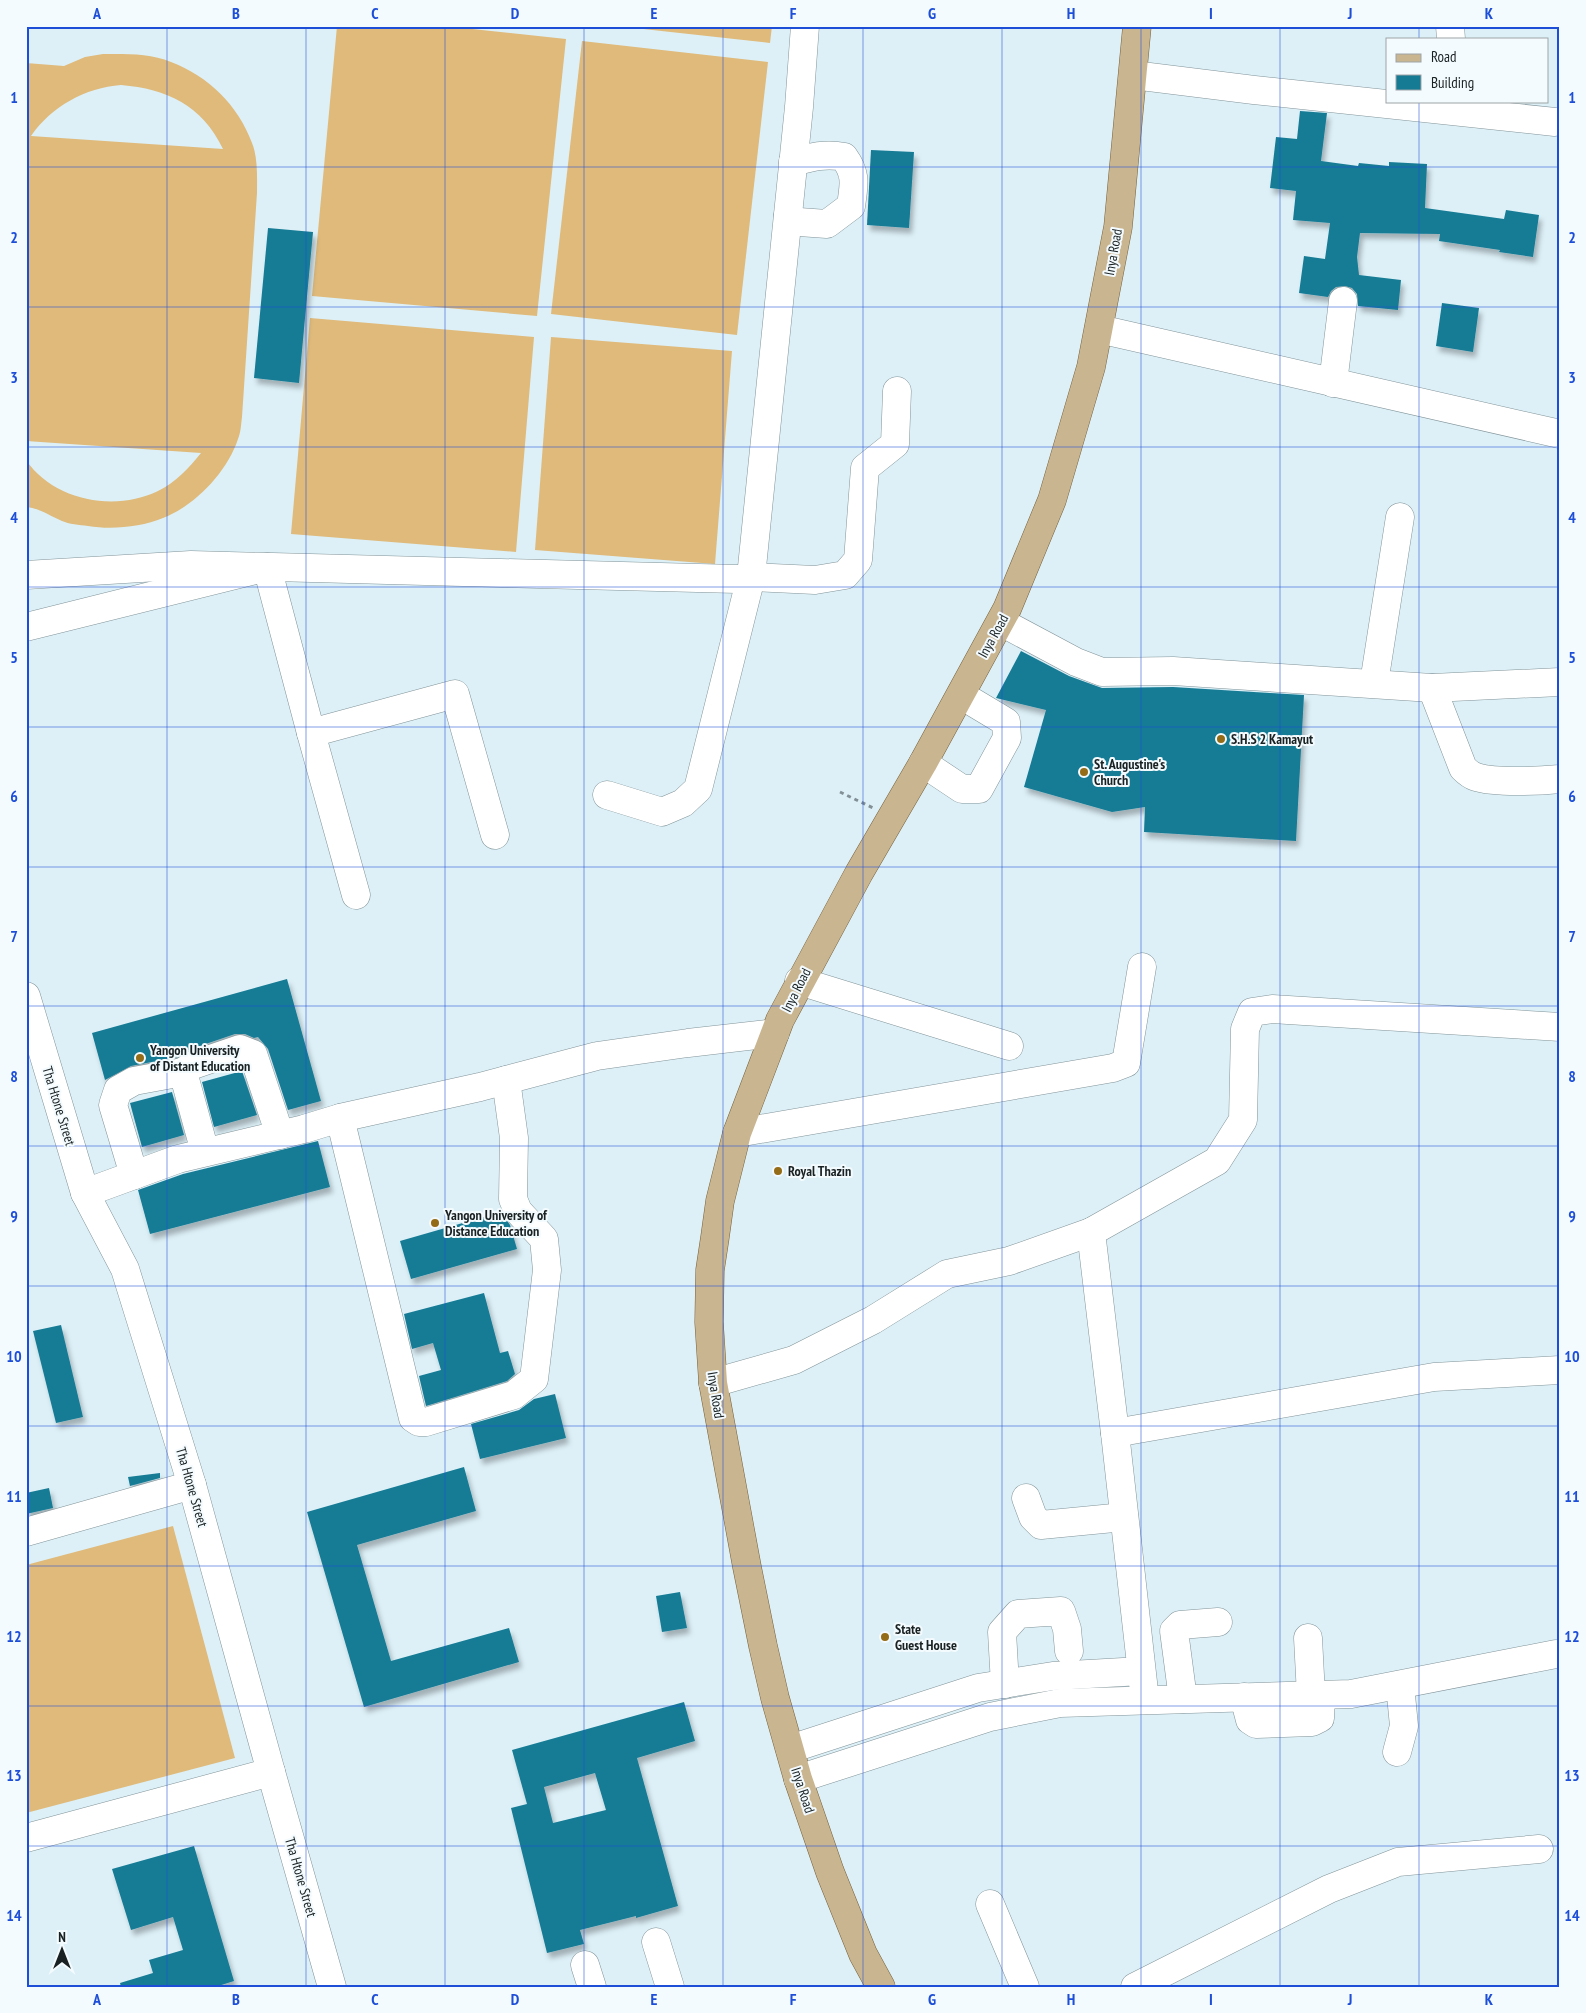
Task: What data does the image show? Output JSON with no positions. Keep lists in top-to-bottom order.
{
  "streets": {
    "main road": ["Inya Road"],
    "street": ["Tha Htone Street"]
  },
  "places": [
    "S.H.S 2 Kamayut",
    "St. Augustine's Church",
    "Yangon University of Distant Education",
    "Royal Thazin",
    "Yangon University of Distance Education",
    "State Guest House"
  ],
  "legend": ["Road", "Building"],
  "north": "top",
  "grid": {
    "columns": [
      "A",
      "B",
      "C",
      "D",
      "E",
      "F",
      "G",
      "H",
      "I",
      "J",
      "K"
    ],
    "rows": [
      "1",
      "2",
      "3",
      "4",
      "5",
      "6",
      "7",
      "8",
      "9",
      "10",
      "11",
      "12",
      "13",
      "14"
    ]
  }
}
